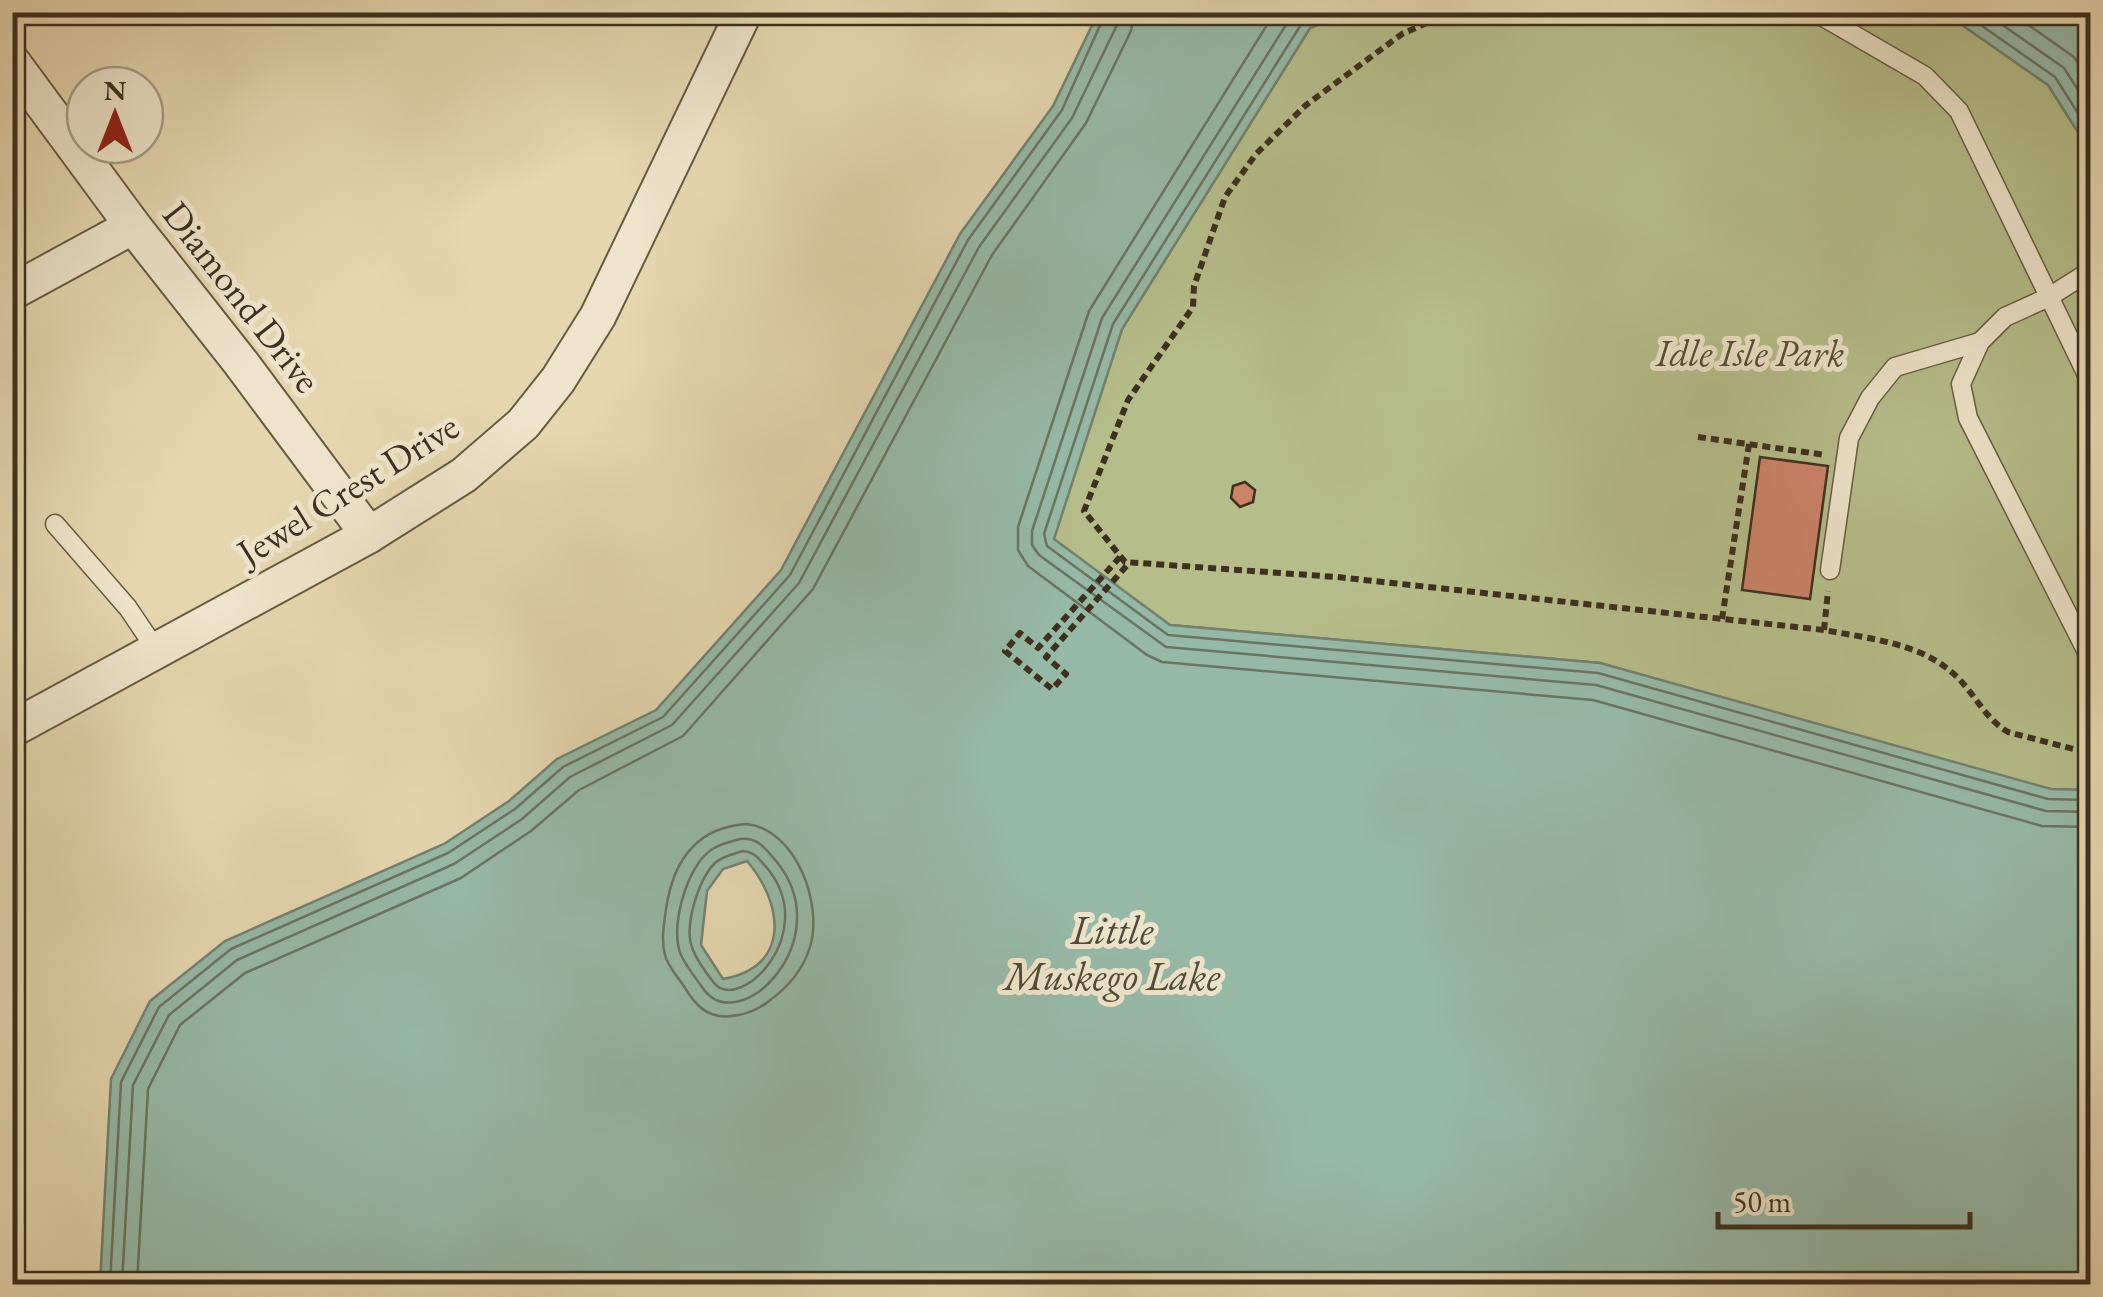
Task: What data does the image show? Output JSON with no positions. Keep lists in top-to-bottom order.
{
  "streets": {
    "street": ["Diamond Drive", "Jewel Crest Drive"]
  },
  "crossings": [
    ["Diamond Drive", "Jewel Crest Drive"]
  ],
  "water": ["Little Muskego Lake"],
  "parks": ["Idle Isle Park"],
  "scale_bar": "50 m",
  "north": "top"
}
